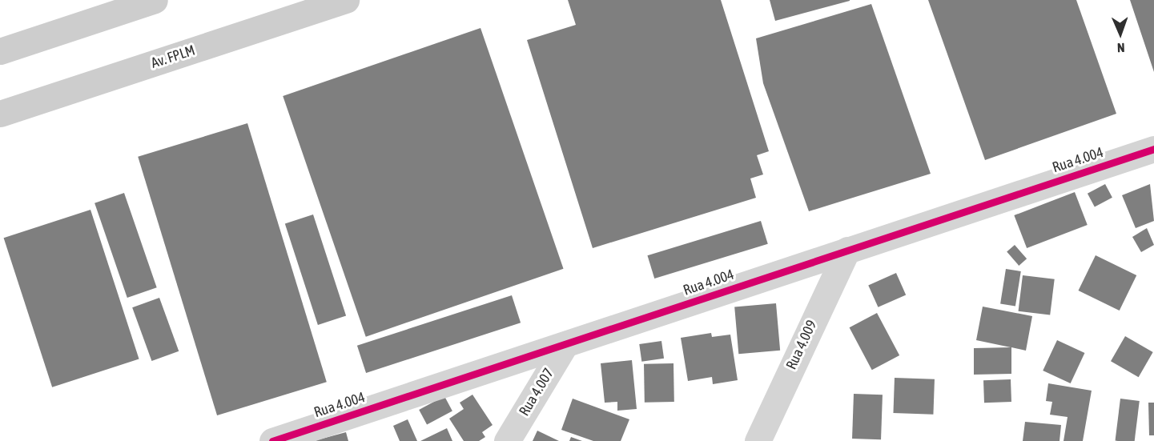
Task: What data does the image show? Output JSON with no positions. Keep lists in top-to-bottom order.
{
  "streets": {
    "main road": ["Av. FPLM"],
    "street": ["Rua 4.004", "Rua 4.009", "Rua 4.007"]
  },
  "crossings": [
    ["Rua 4.004", "Rua 4.009"],
    ["Rua 4.004", "Rua 4.007"]
  ],
  "north": "bottom"
}
